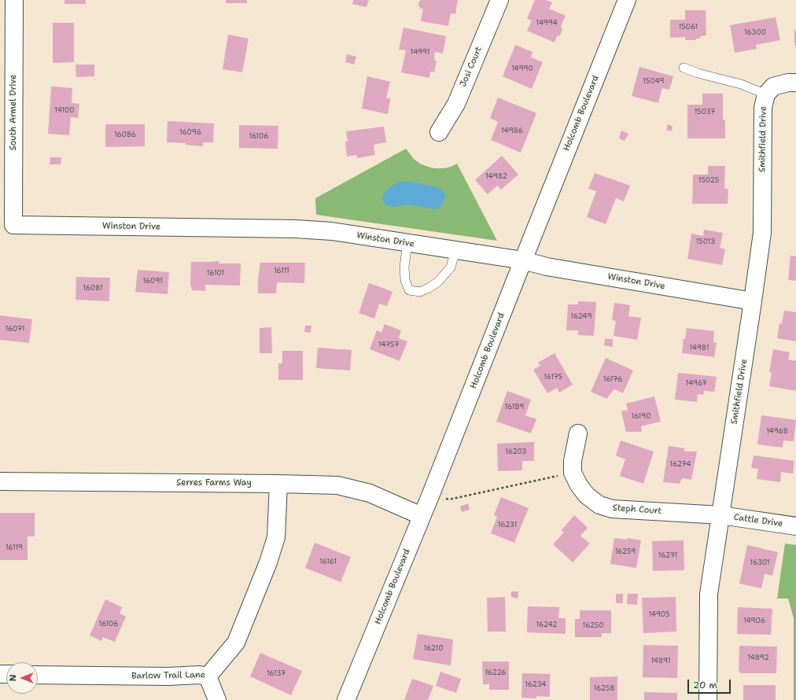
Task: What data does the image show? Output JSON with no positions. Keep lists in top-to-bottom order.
{
  "streets": {
    "street": [
      "Josi Court",
      "South Armel Drive",
      "Holcomb Boulevard",
      "Smithfield Drive",
      "Winston Drive",
      "Serres Farms Way",
      "Steph Court",
      "Cattle Drive",
      "Barlow Trail Lane"
    ]
  },
  "crossings": [
    ["South Armel Drive", "Winston Drive"],
    ["Holcomb Boulevard", "Winston Drive"],
    ["Holcomb Boulevard", "Serres Farms Way"],
    ["Smithfield Drive", "Winston Drive"],
    ["Smithfield Drive", "Steph Court"],
    ["Smithfield Drive", "Cattle Drive"],
    ["Serres Farms Way", "Barlow Trail Lane"],
    ["Steph Court", "Cattle Drive"]
  ],
  "house_numbers": [
    "14994",
    "15061",
    "16300",
    "14991",
    "14990",
    "15049",
    "14100",
    "15037",
    "14986",
    "16096",
    "16086",
    "16106",
    "14982",
    "15025",
    "15013",
    "16111",
    "16101",
    "16091",
    "16081",
    "16249",
    "16071",
    "14757",
    "14981",
    "16175",
    "16176",
    "14967",
    "16189",
    "16190",
    "14968",
    "16203",
    "16274",
    "16231",
    "16119",
    "16259",
    "16271",
    "16161",
    "16301",
    "14905",
    "14906",
    "16106",
    "16242",
    "16250",
    "16210",
    "14892",
    "14891",
    "16226",
    "16137",
    "16234",
    "16258"
  ],
  "scale_bar": "20 m",
  "north": "left"
}
